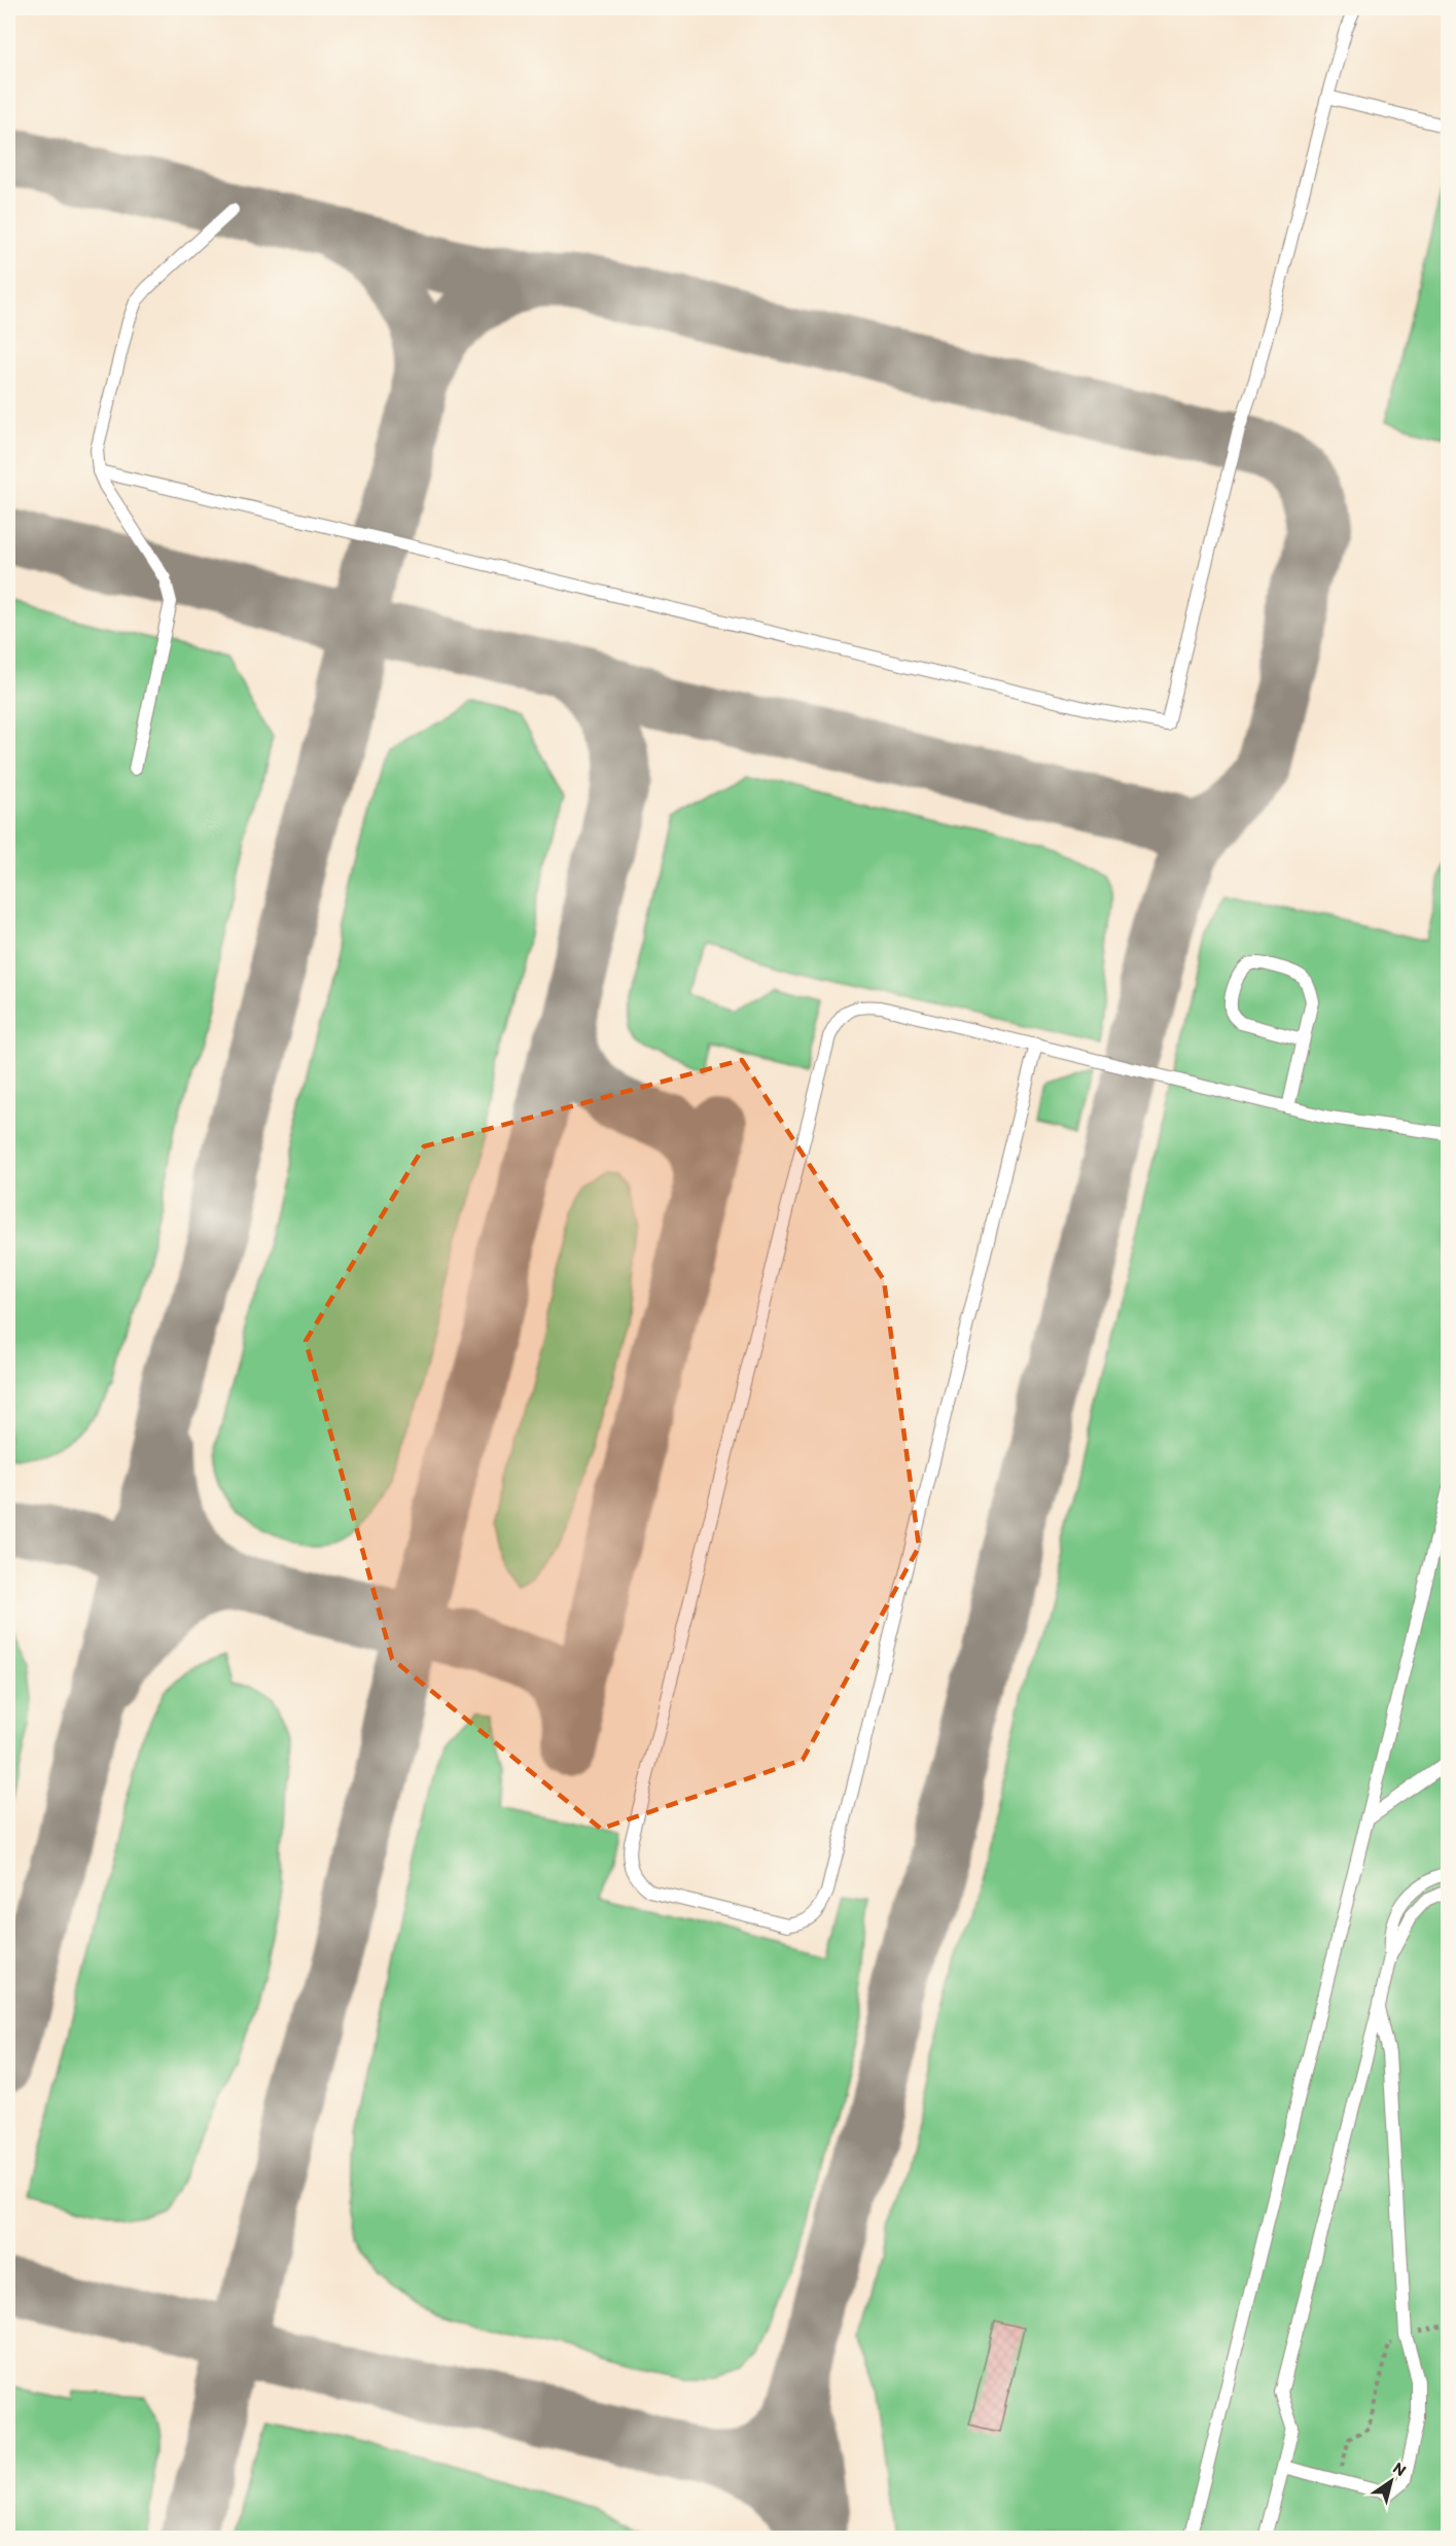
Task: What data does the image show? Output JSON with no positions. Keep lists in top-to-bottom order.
{
  "north": "top right"
}
